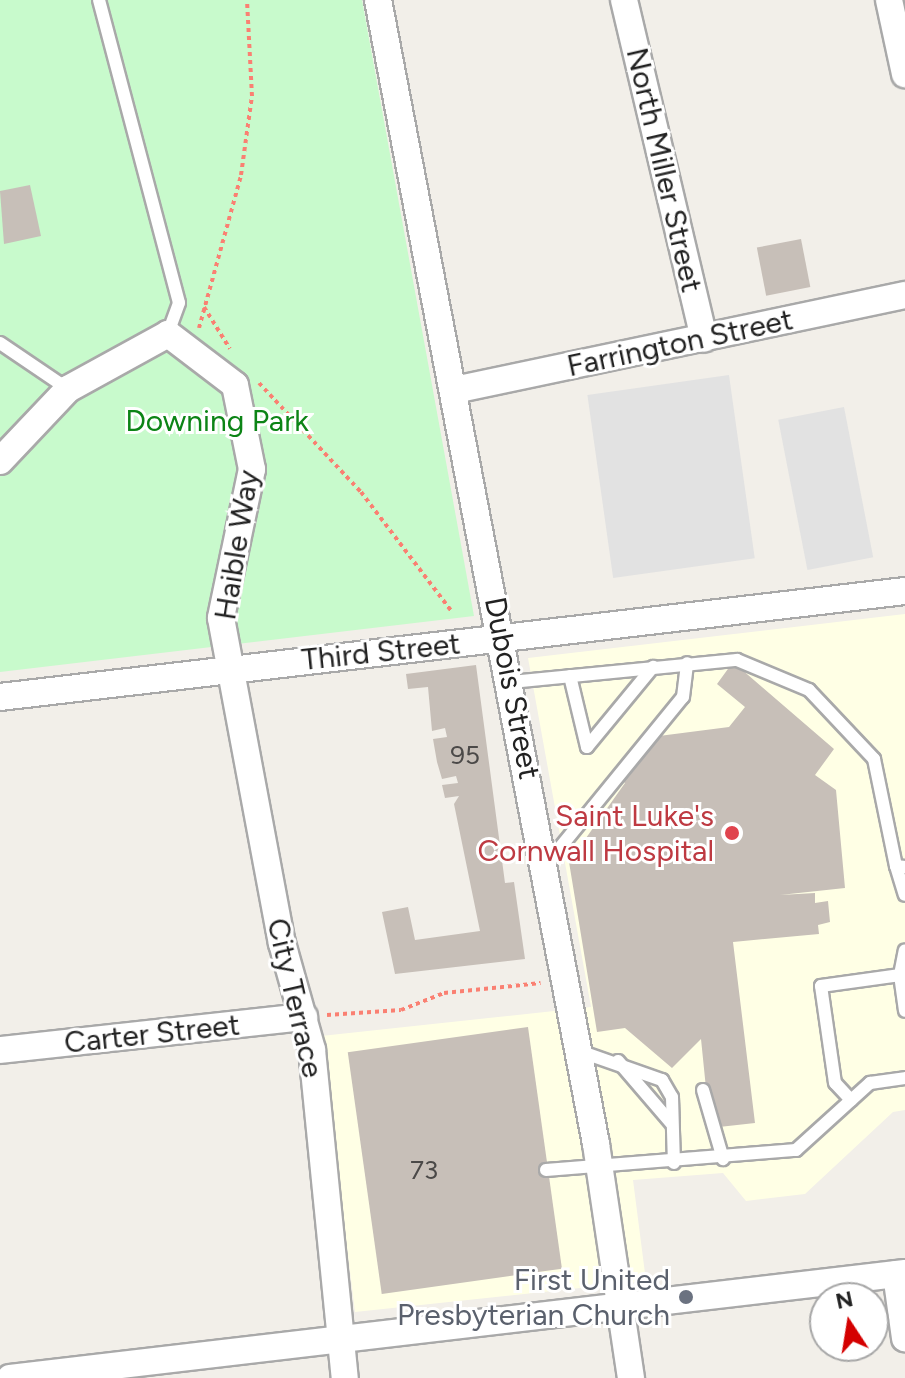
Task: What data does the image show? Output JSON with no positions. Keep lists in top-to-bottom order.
{
  "streets": {
    "street": [
      "North Miller Street",
      "Farrington Street",
      "Haible Way",
      "Third Street",
      "Dubois Street",
      "City Terrace",
      "Carter Street"
    ]
  },
  "crossings": [
    ["North Miller Street", "Farrington Street"],
    ["Farrington Street", "Dubois Street"],
    ["Haible Way", "Third Street"],
    ["Haible Way", "City Terrace"],
    ["Third Street", "Dubois Street"],
    ["Third Street", "City Terrace"],
    ["City Terrace", "Carter Street"]
  ],
  "parks": ["Downing Park"],
  "places": ["Saint Luke's Cornwall Hospital", "First United Presbyterian Church"],
  "house_numbers": ["95", "73"],
  "north": "top"
}
